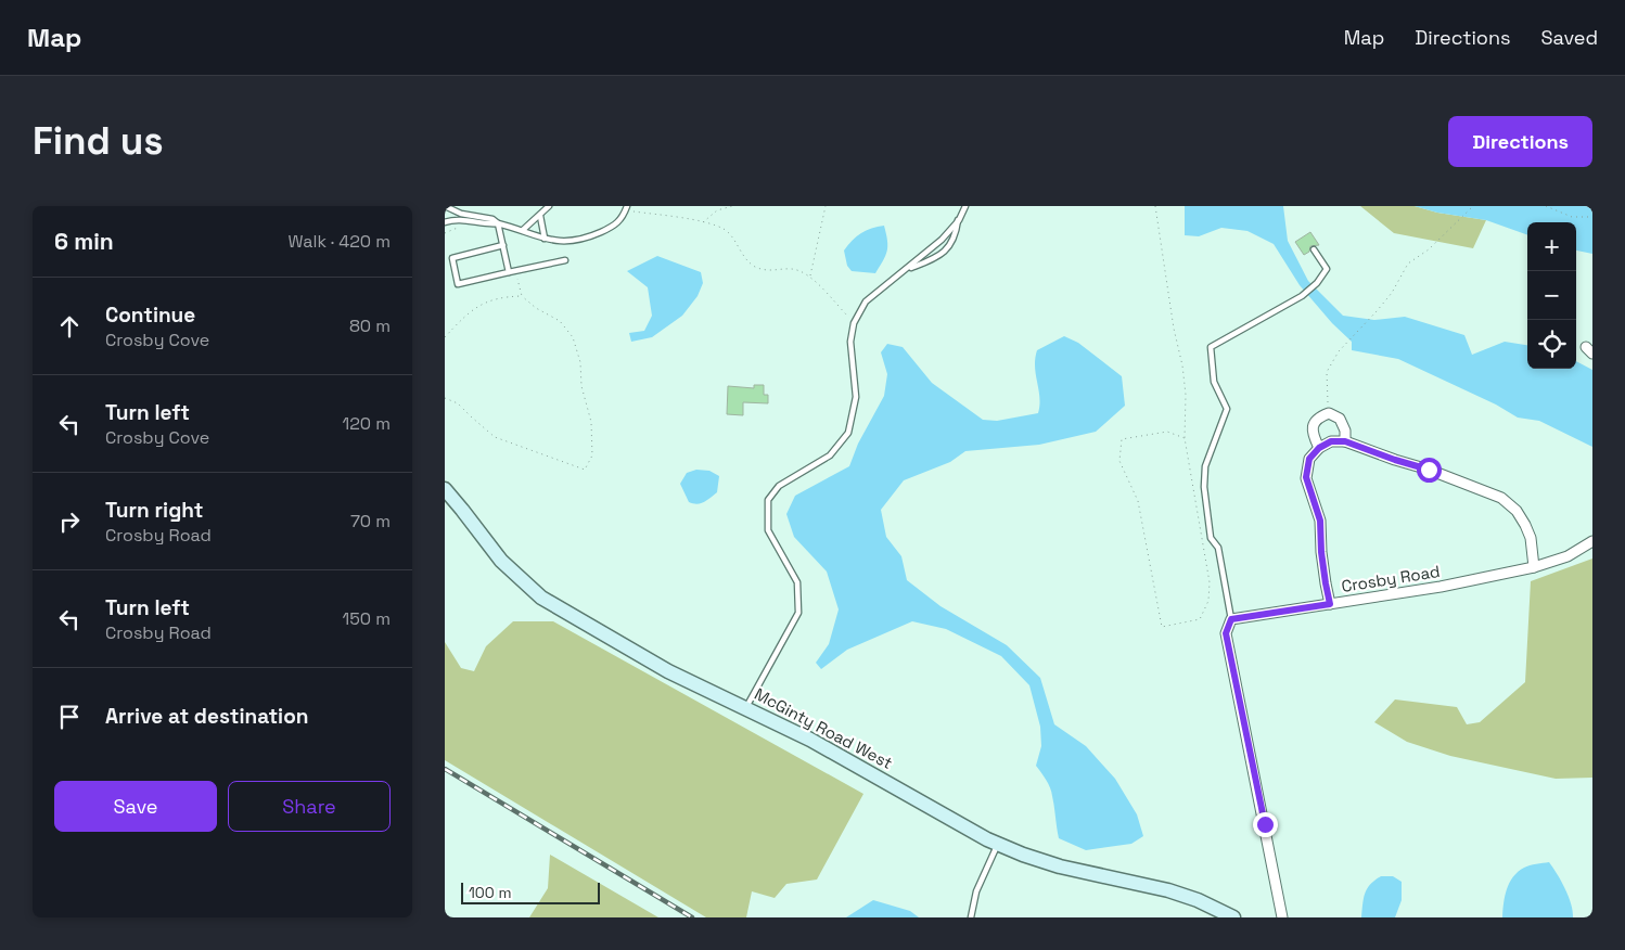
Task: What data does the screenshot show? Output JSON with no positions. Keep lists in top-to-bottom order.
{
  "streets": {
    "main road": ["McGinty Road West"],
    "street": ["Crosby Road"]
  },
  "scale_bar": "100 m",
  "page": {
    "header": "Map",
    "nav": ["Map", "Directions", "Saved"],
    "buttons": [
      "Directions",
      ["Save", "Share"]
    ],
    "title": "Find us",
    "heading": ["6 min", "Walk · 420 m"],
    "map_buttons": ["+", "−"],
    "list": [
      ["Continue", "Crosby Cove", "80 m"],
      ["Turn left", "Crosby Cove", "120 m"],
      ["Turn right", "Crosby Road", "70 m"],
      ["Turn left", "Crosby Road", "150 m"],
      "Arrive at destination"
    ],
    "scale": "100 m"
  }
}
